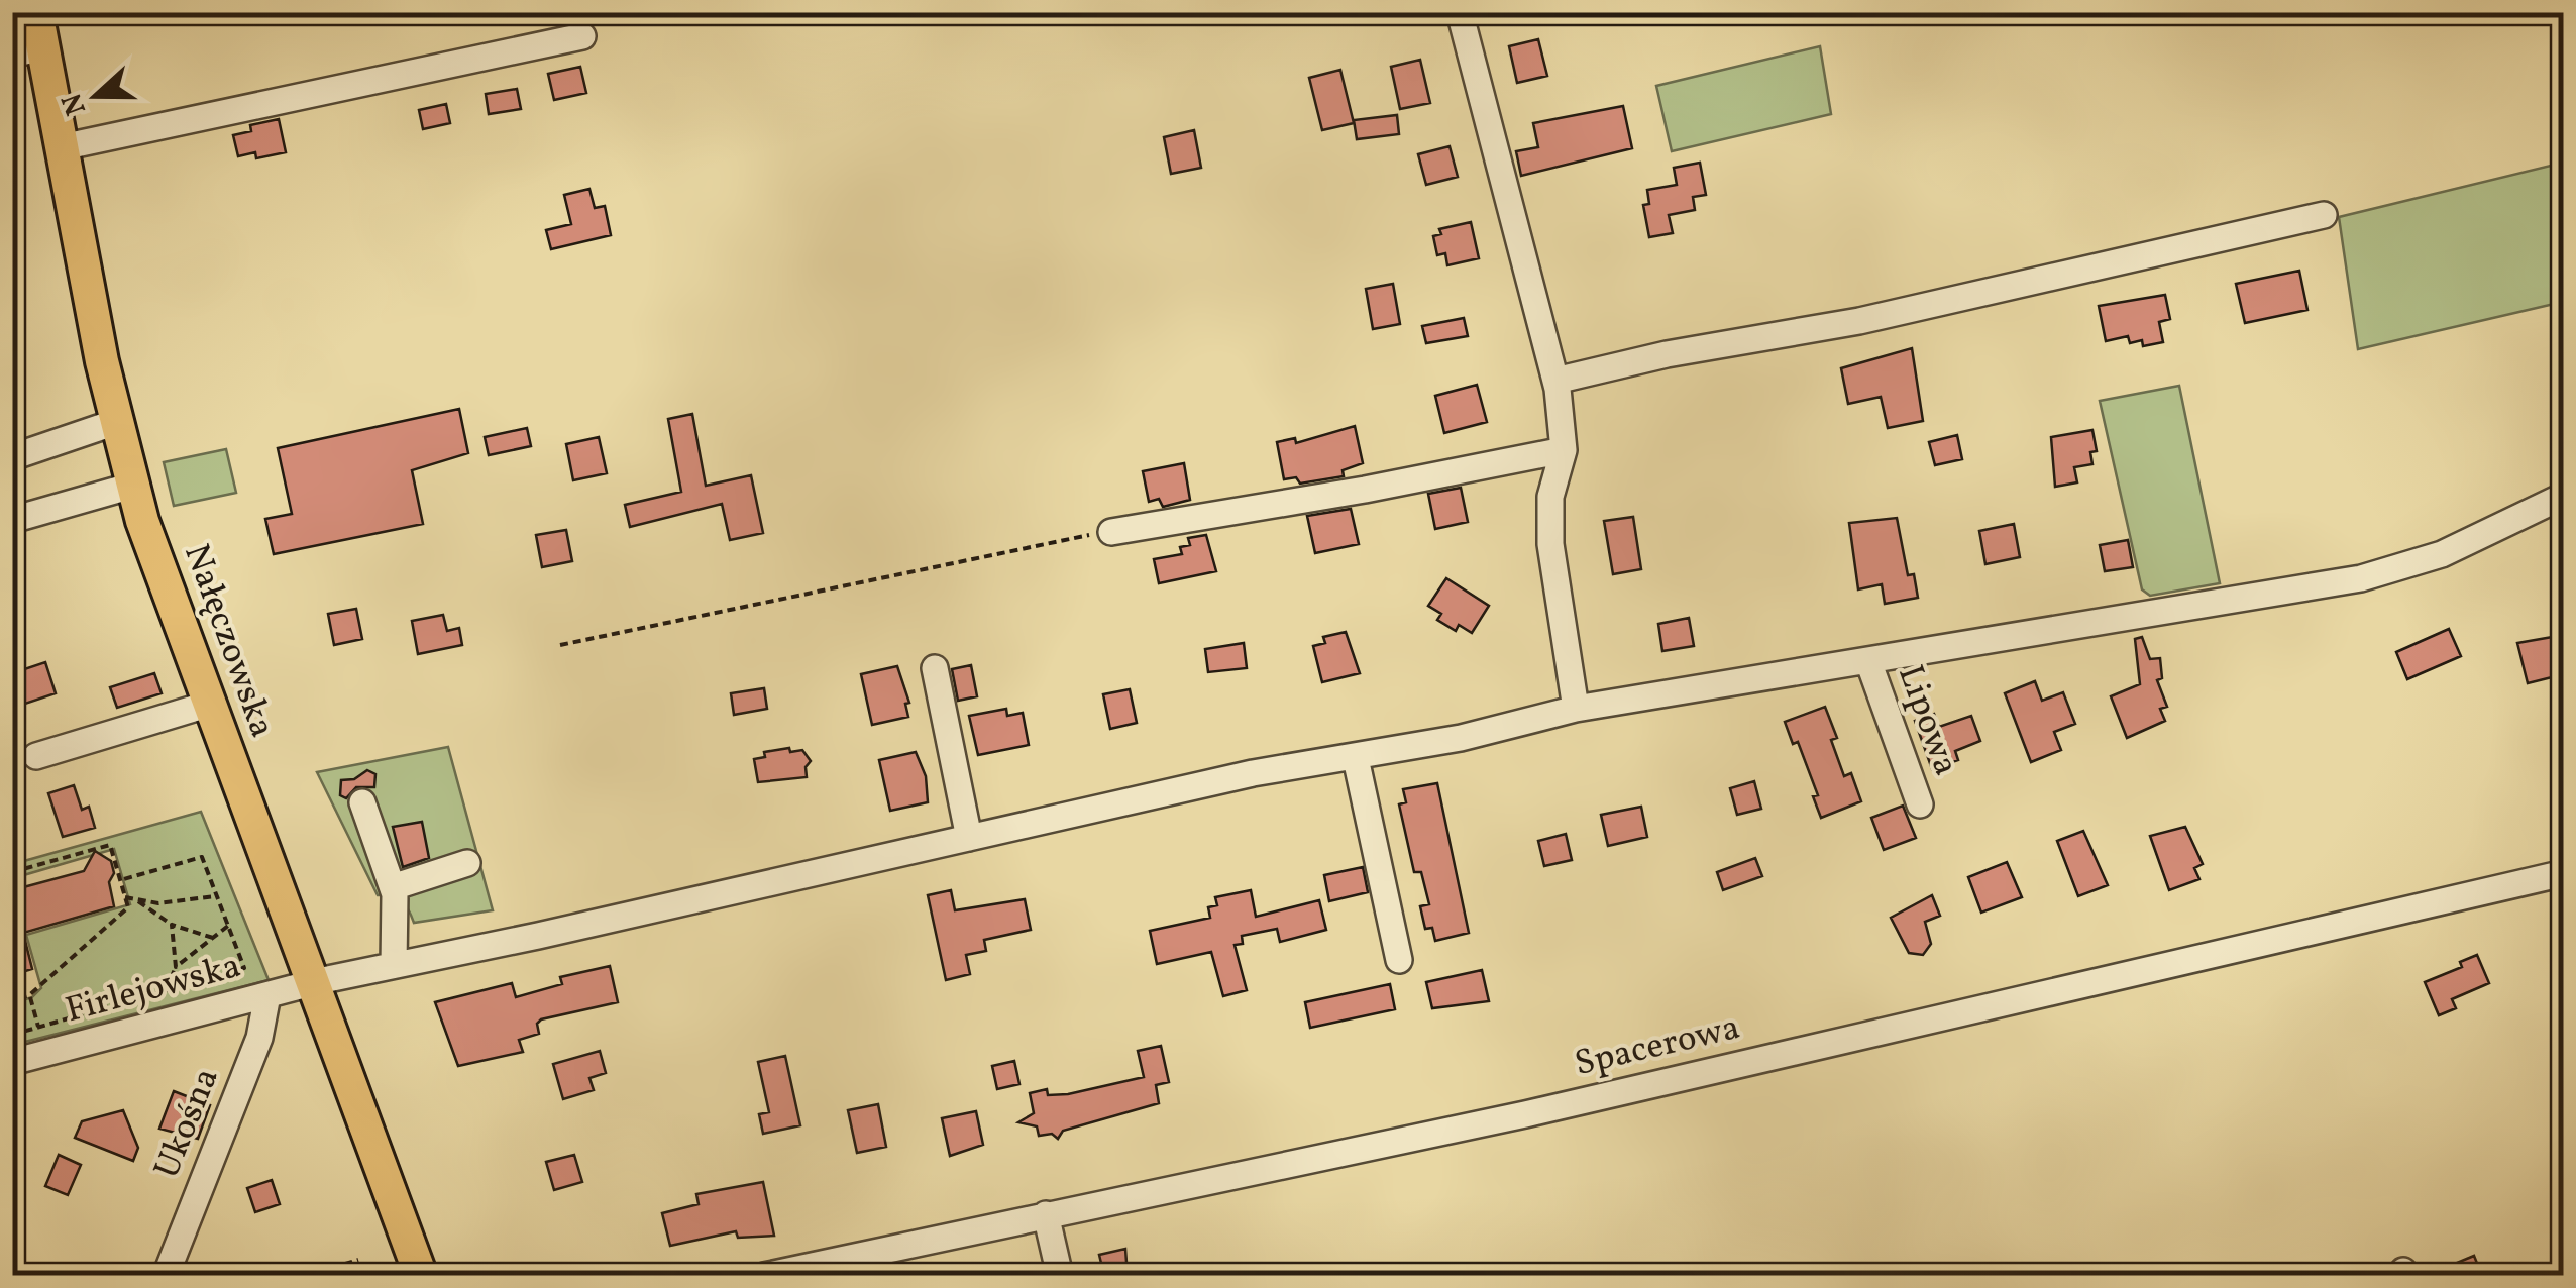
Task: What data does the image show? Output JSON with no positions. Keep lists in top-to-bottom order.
{
  "streets": {
    "main road": ["Nałęczowska"],
    "street": [
      "Lipowa",
      "Firlejowska",
      "Spacerowa",
      "Ukośna"
    ]
  },
  "crossings": [
    ["Nałęczowska", "Firlejowska"],
    ["Lipowa", "Firlejowska"],
    ["Firlejowska", "Ukośna"]
  ],
  "north": "left"
}
